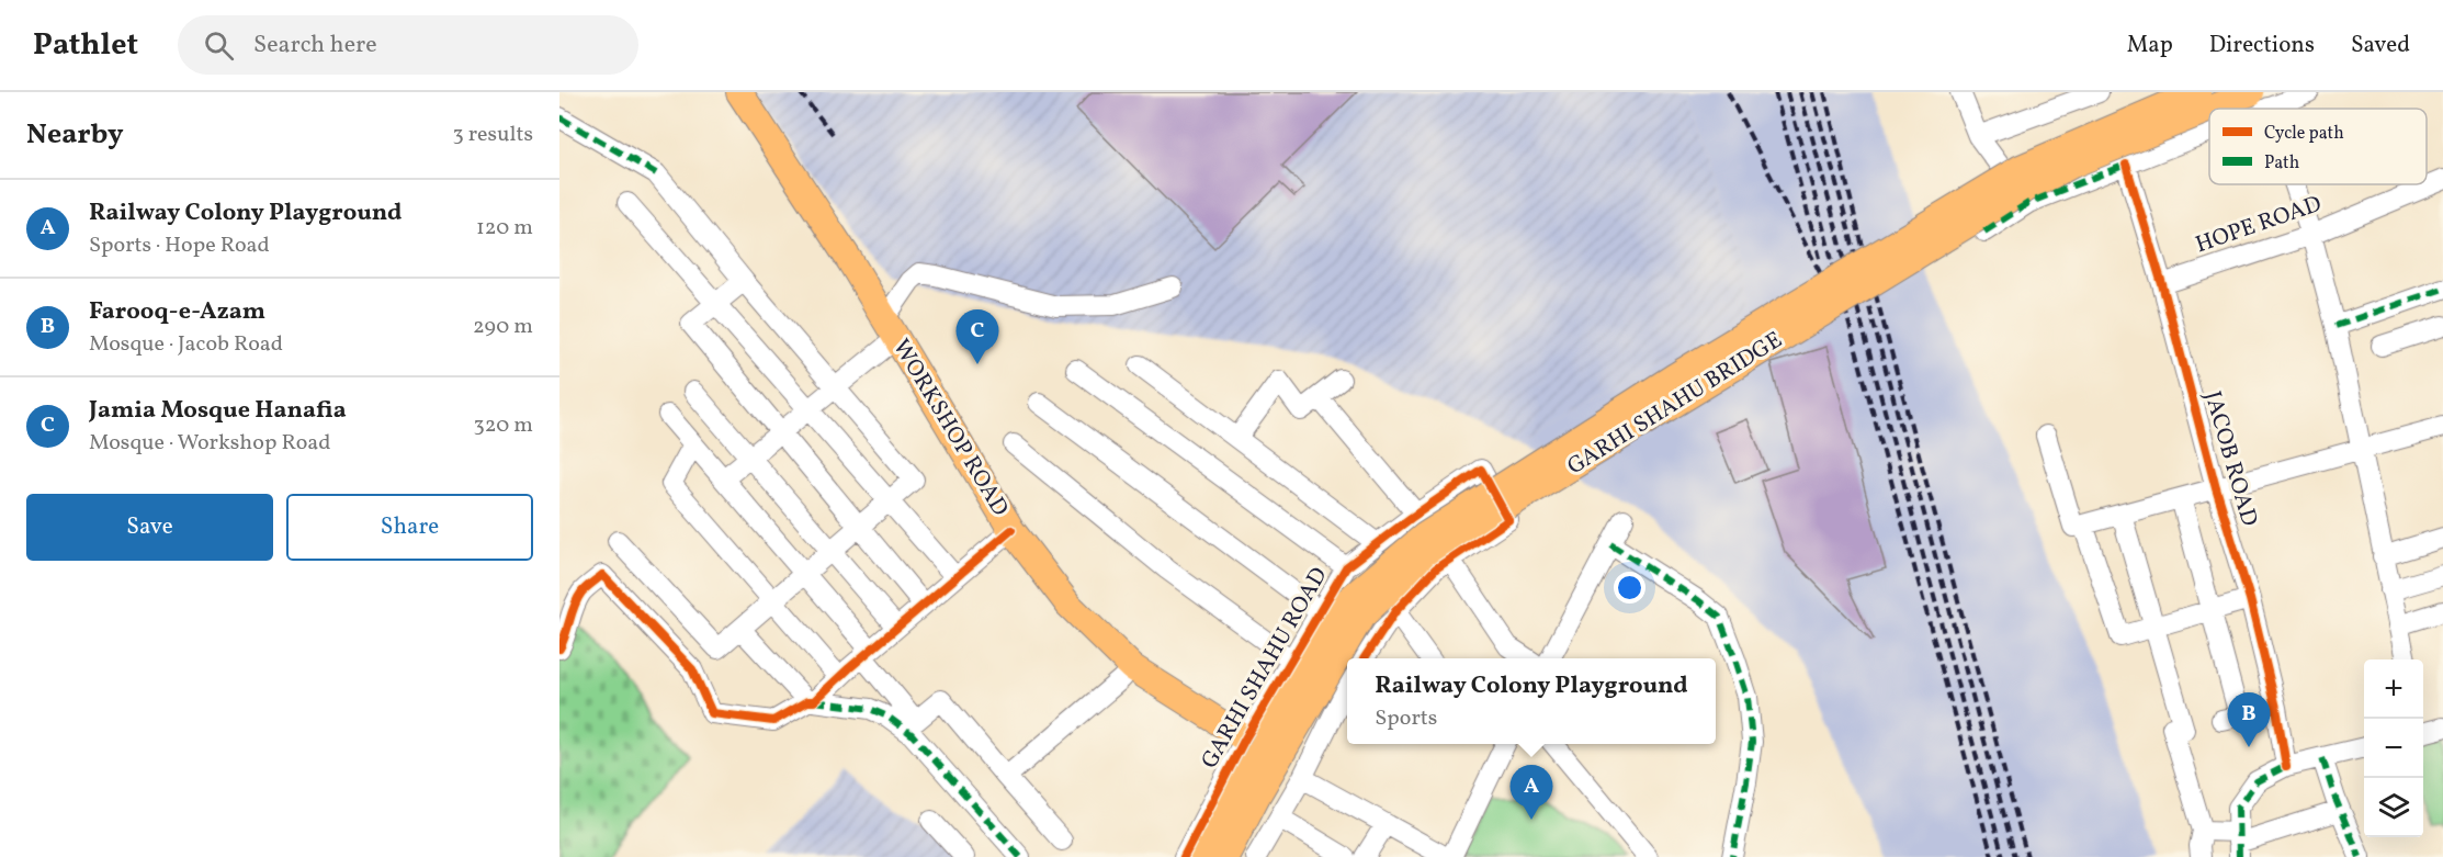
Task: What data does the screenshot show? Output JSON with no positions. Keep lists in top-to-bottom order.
{
  "streets": {
    "main road": ["GARHI SHAHU BRIDGE", "WORKSHOP ROAD"],
    "street": ["HOPE ROAD", "JACOB ROAD", "GARHI SHAHU ROAD"]
  },
  "crossings": [
    ["HOPE ROAD", "JACOB ROAD"],
    ["WORKSHOP ROAD", "GARHI SHAHU ROAD"]
  ],
  "legend": ["Cycle path", "Path"],
  "page": {
    "header": "Pathlet",
    "search": "Search here",
    "nav": ["Map", "Directions", "Saved"],
    "heading": ["Nearby", "3 results"],
    "list": [
      {
        "mark": "A",
        "name": "Railway Colony Playground",
        "note": "Sports · Hope Road",
        "value": "120 m"
      },
      {
        "mark": "B",
        "name": "Farooq-e-Azam",
        "note": "Mosque · Jacob Road",
        "value": "290 m"
      },
      {
        "mark": "C",
        "name": "Jamia Mosque Hanafia",
        "note": "Mosque · Workshop Road",
        "value": "320 m"
      }
    ],
    "pins": ["C", "B", "A"],
    "buttons": ["Save", "Share"],
    "popup": ["Railway Colony Playground", "Sports"],
    "map_buttons": ["+", "−"]
  }
}
